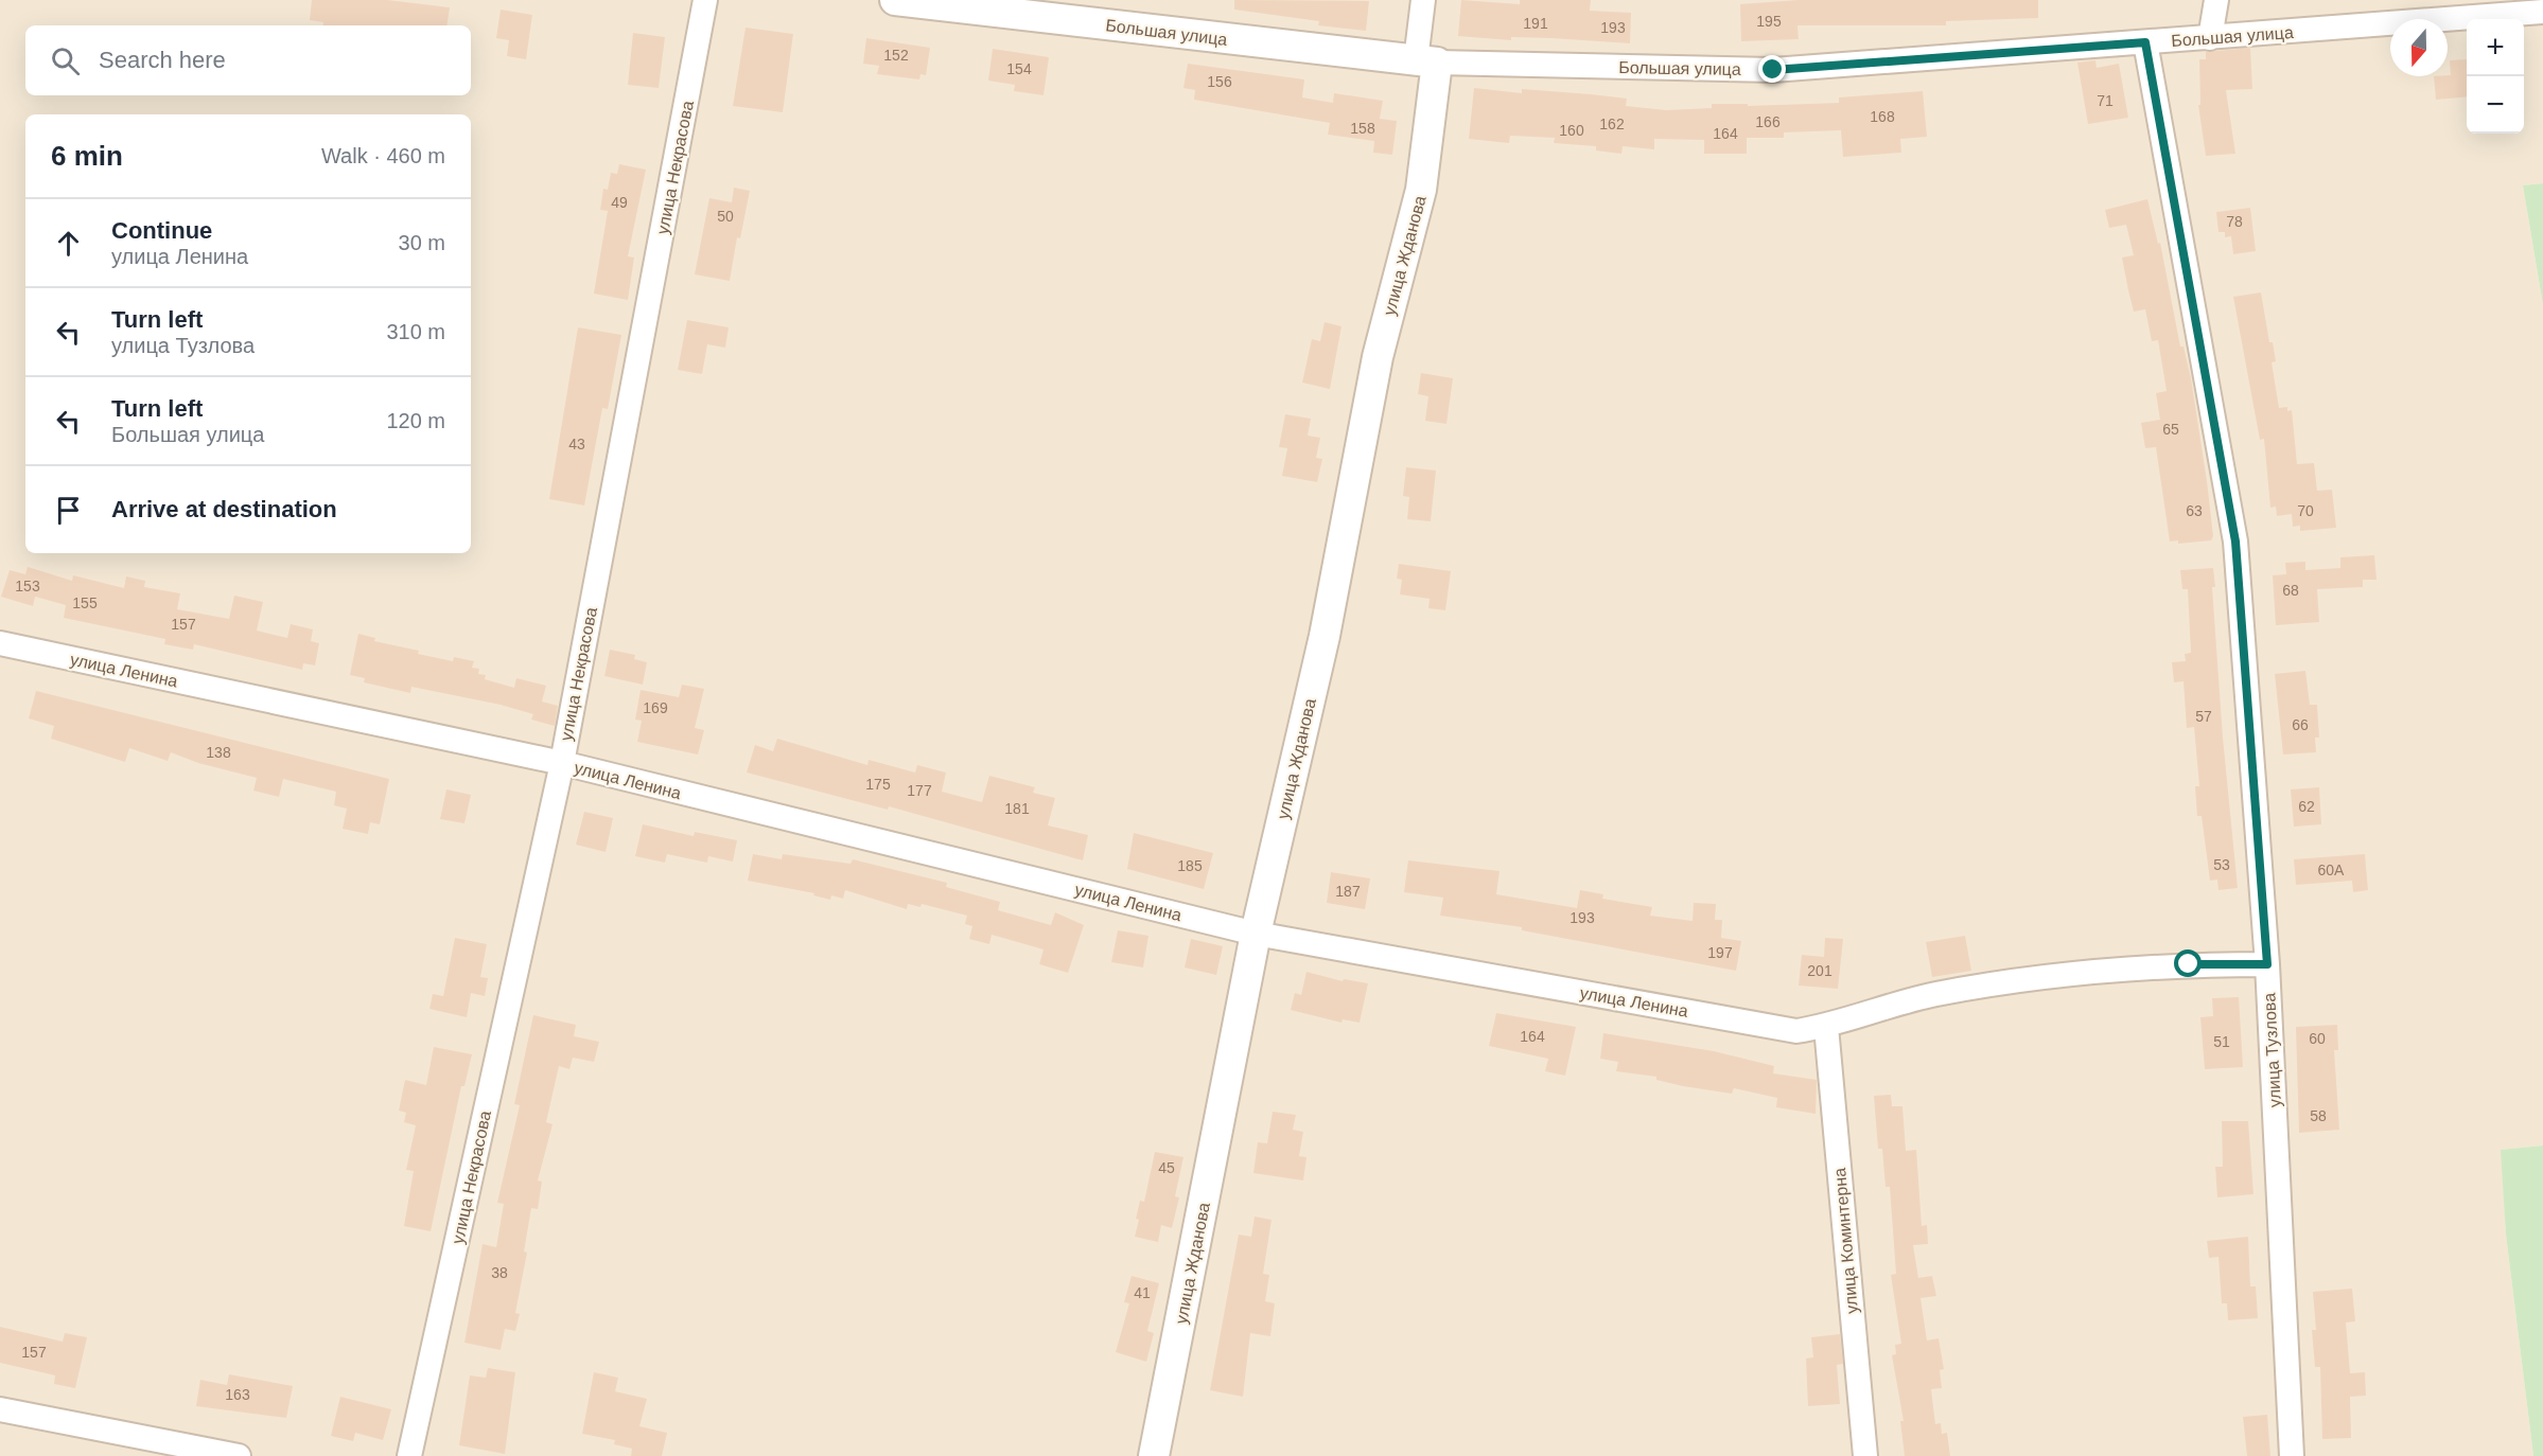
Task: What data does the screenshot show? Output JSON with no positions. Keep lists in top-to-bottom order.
{
  "streets": {
    "street": [
      "Большая улица",
      "улица Некрасова",
      "улица Жданова",
      "улица Ленина",
      "улица Тузлова",
      "улица Коминтерна"
    ]
  },
  "crossings": [
    ["Большая улица", "улица Жданова"],
    ["Большая улица", "улица Тузлова"],
    ["улица Некрасова", "улица Ленина"],
    ["улица Жданова", "улица Ленина"],
    ["улица Ленина", "улица Тузлова"],
    ["улица Ленина", "улица Коминтерна"]
  ],
  "house_numbers": [
    "195",
    "191",
    "193",
    "152",
    "154",
    "156",
    "71",
    "168",
    "166",
    "162",
    "158",
    "160",
    "164",
    "49",
    "50",
    "78",
    "65",
    "43",
    "63",
    "70",
    "153",
    "68",
    "155",
    "157",
    "169",
    "57",
    "66",
    "138",
    "175",
    "177",
    "62",
    "181",
    "53",
    "185",
    "60А",
    "187",
    "193",
    "197",
    "201",
    "164",
    "60",
    "51",
    "58",
    "45",
    "38",
    "41",
    "157",
    "163"
  ],
  "north": "bottom",
  "page": {
    "map_buttons": ["+", "−"],
    "search": "Search here",
    "heading": ["6 min", "Walk · 460 m"],
    "list": [
      ["Continue", "улица Ленина", "30 m"],
      ["Turn left", "улица Тузлова", "310 m"],
      ["Turn left", "Большая улица", "120 m"],
      "Arrive at destination"
    ]
  }
}
